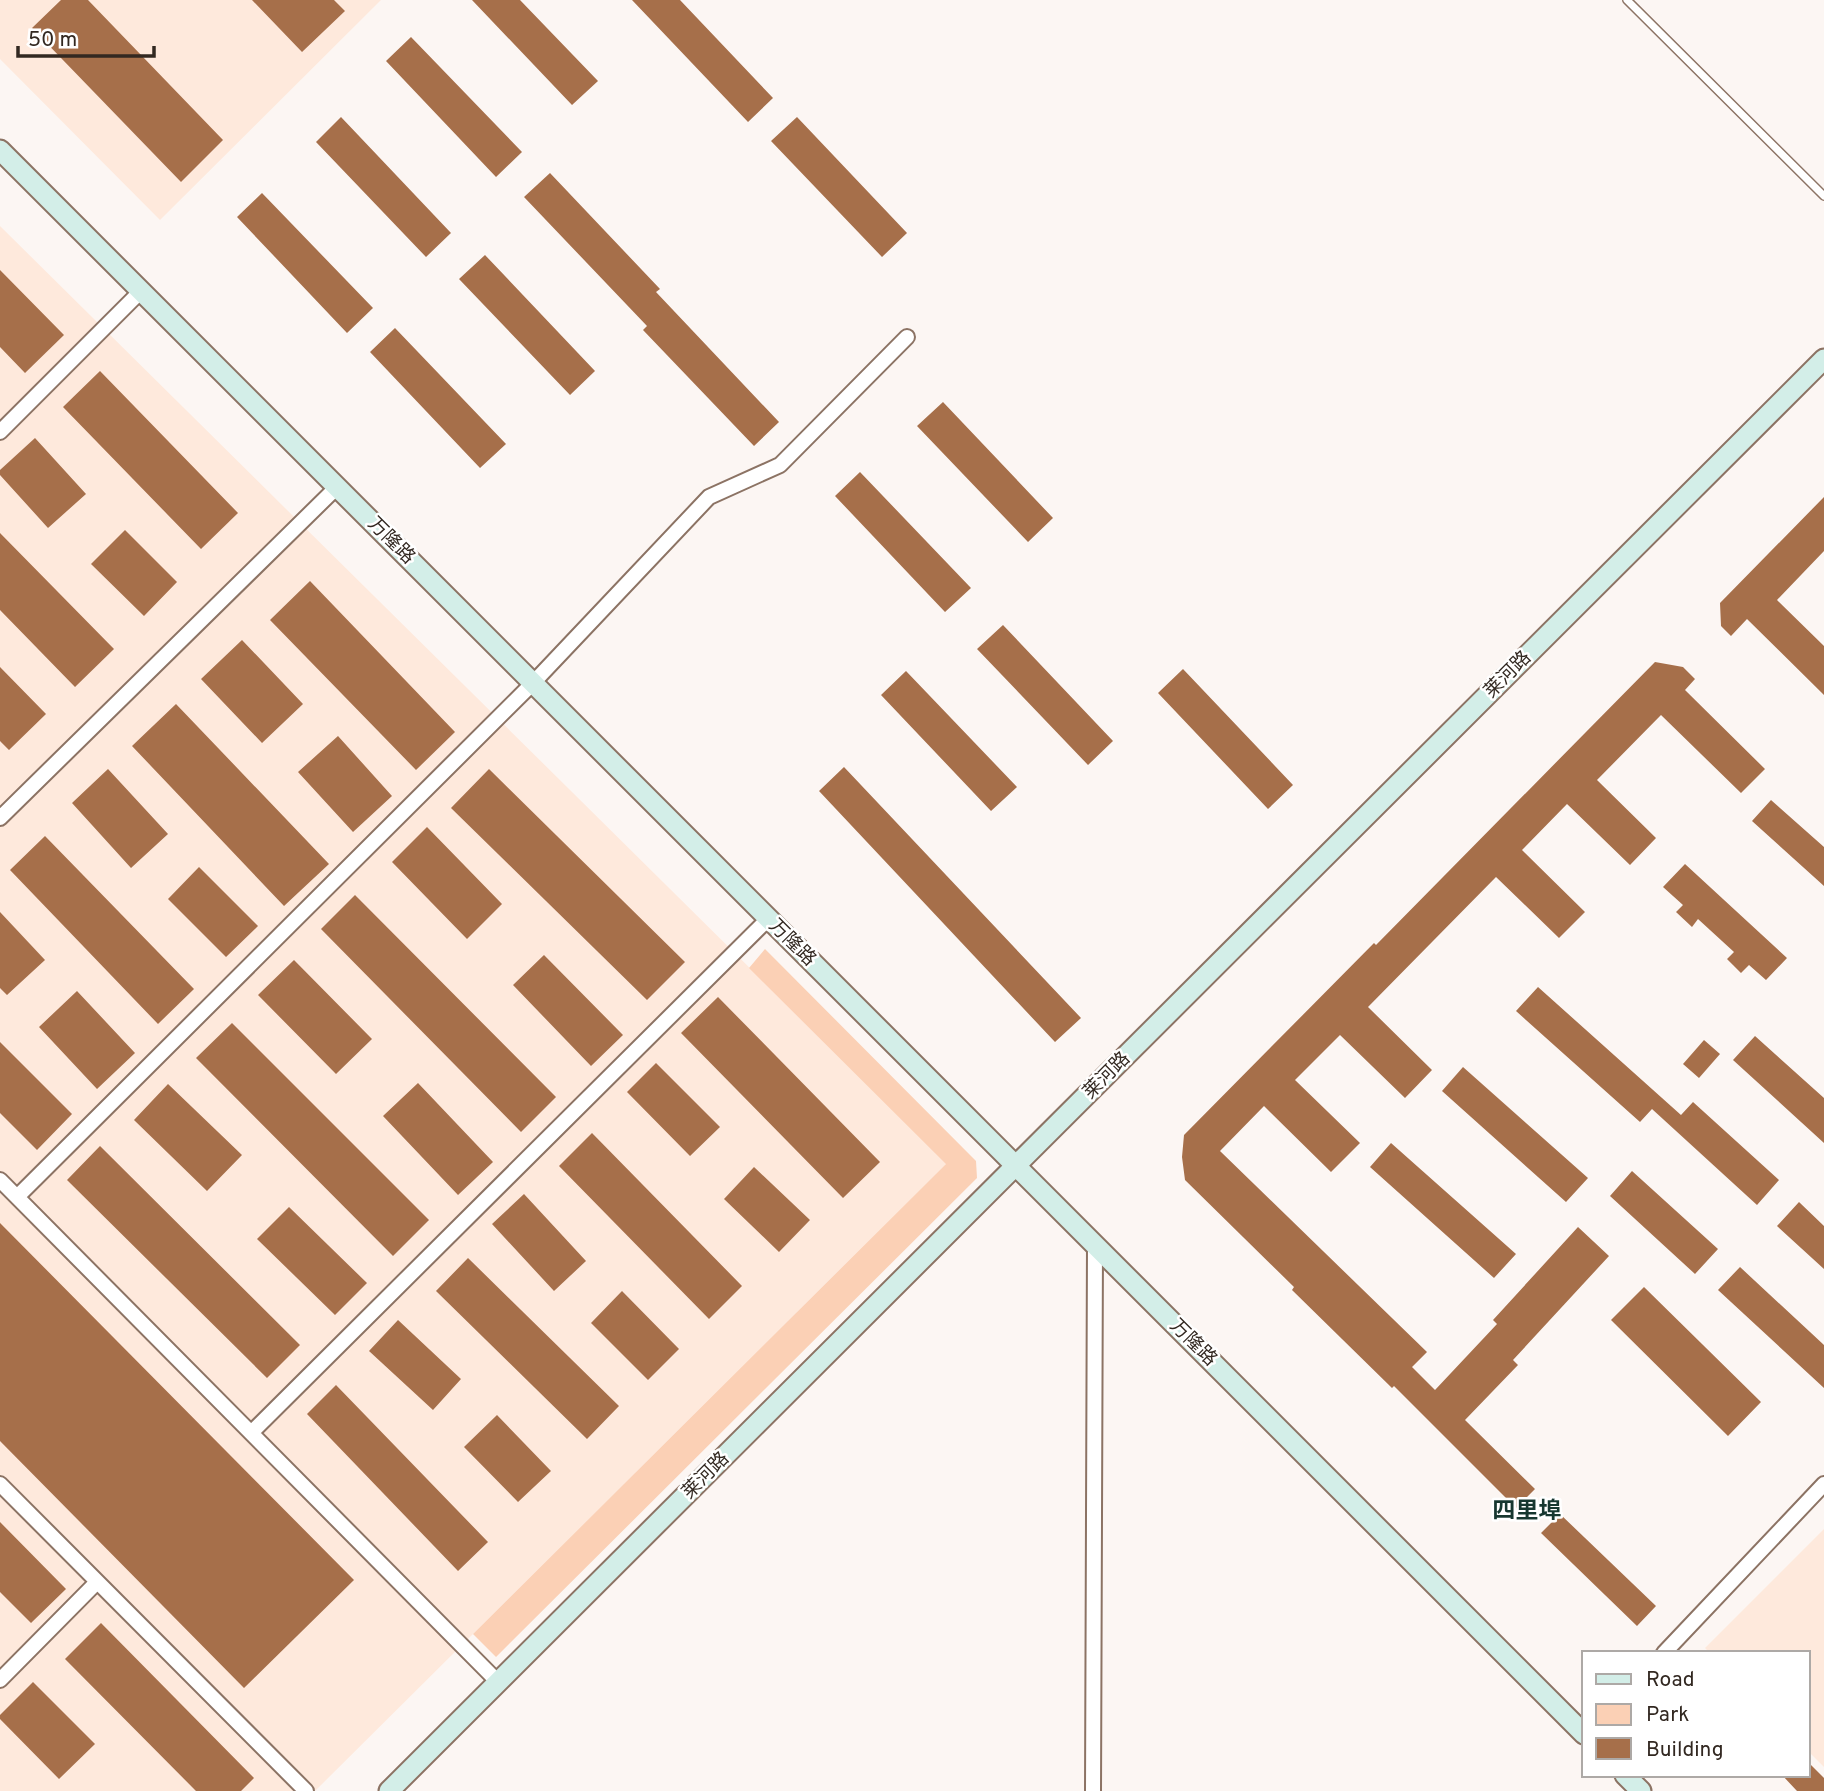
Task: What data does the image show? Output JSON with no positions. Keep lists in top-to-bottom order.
{
  "streets": {
    "street": ["万隆路", "莱河路"]
  },
  "crossings": [
    ["万隆路", "莱河路"]
  ],
  "districts": ["四里埠"],
  "legend": ["Road", "Park", "Building"],
  "scale_bar": "50 m"
}
